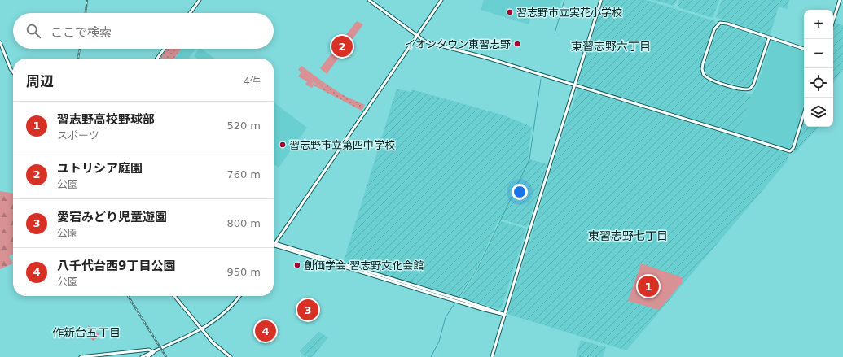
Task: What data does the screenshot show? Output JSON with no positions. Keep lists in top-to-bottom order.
{
  "districts": ["東習志野六丁目", "東習志野七丁目", "作新台五丁目"],
  "places": [
    "習志野市立実花小学校",
    "イオンタウン東習志野",
    "習志野市立第四中学校",
    "創価学会 習志野文化会館"
  ],
  "page": {
    "map_buttons": ["+", "−"],
    "search": "ここで検索",
    "pins": [
      "2",
      "1",
      "3",
      "4"
    ],
    "heading": ["周辺", "4件"],
    "list": [
      {
        "mark": "1",
        "name": "習志野高校野球部",
        "note": "スポーツ",
        "value": "520 m"
      },
      {
        "mark": "2",
        "name": "ユトリシア庭園",
        "note": "公園",
        "value": "760 m"
      },
      {
        "mark": "3",
        "name": "愛宕みどり児童遊園",
        "note": "公園",
        "value": "800 m"
      },
      {
        "mark": "4",
        "name": "八千代台西9丁目公園",
        "note": "公園",
        "value": "950 m"
      }
    ]
  }
}
